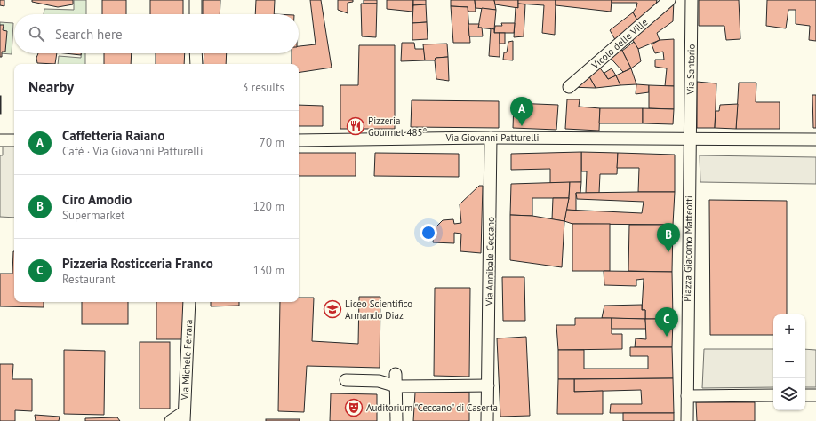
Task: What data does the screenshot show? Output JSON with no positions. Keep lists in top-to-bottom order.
{
  "streets": {
    "street": [
      "Vicolo delle Ville",
      "Via Santorio",
      "Via Giovanni Patturelli",
      "Piazza Giacomo Matteotti",
      "Via Annibale Ceccano",
      "Via Michele Ferrara"
    ]
  },
  "crossings": [
    ["Via Santorio", "Via Giovanni Patturelli"],
    ["Via Santorio", "Piazza Giacomo Matteotti"],
    ["Via Giovanni Patturelli", "Piazza Giacomo Matteotti"],
    ["Via Giovanni Patturelli", "Via Annibale Ceccano"]
  ],
  "places": {
    "restaurant": ["Pizzeria Gourmet 485°"],
    "school or university": ["Liceo Scientifico Armando Diaz"],
    "theatre": ["Auditorium \"Ceccano\" di Caserta"]
  },
  "page": {
    "search": "Search here",
    "heading": ["Nearby", "3 results"],
    "pins": ["A", "B", "C"],
    "list": [
      {
        "mark": "A",
        "name": "Caffetteria Raiano",
        "note": "Café · Via Giovanni Patturelli",
        "value": "70 m"
      },
      {
        "mark": "B",
        "name": "Ciro Amodio",
        "note": "Supermarket",
        "value": "120 m"
      },
      {
        "mark": "C",
        "name": "Pizzeria Rosticceria Franco",
        "note": "Restaurant",
        "value": "130 m"
      }
    ],
    "map_buttons": ["+", "−"]
  }
}
